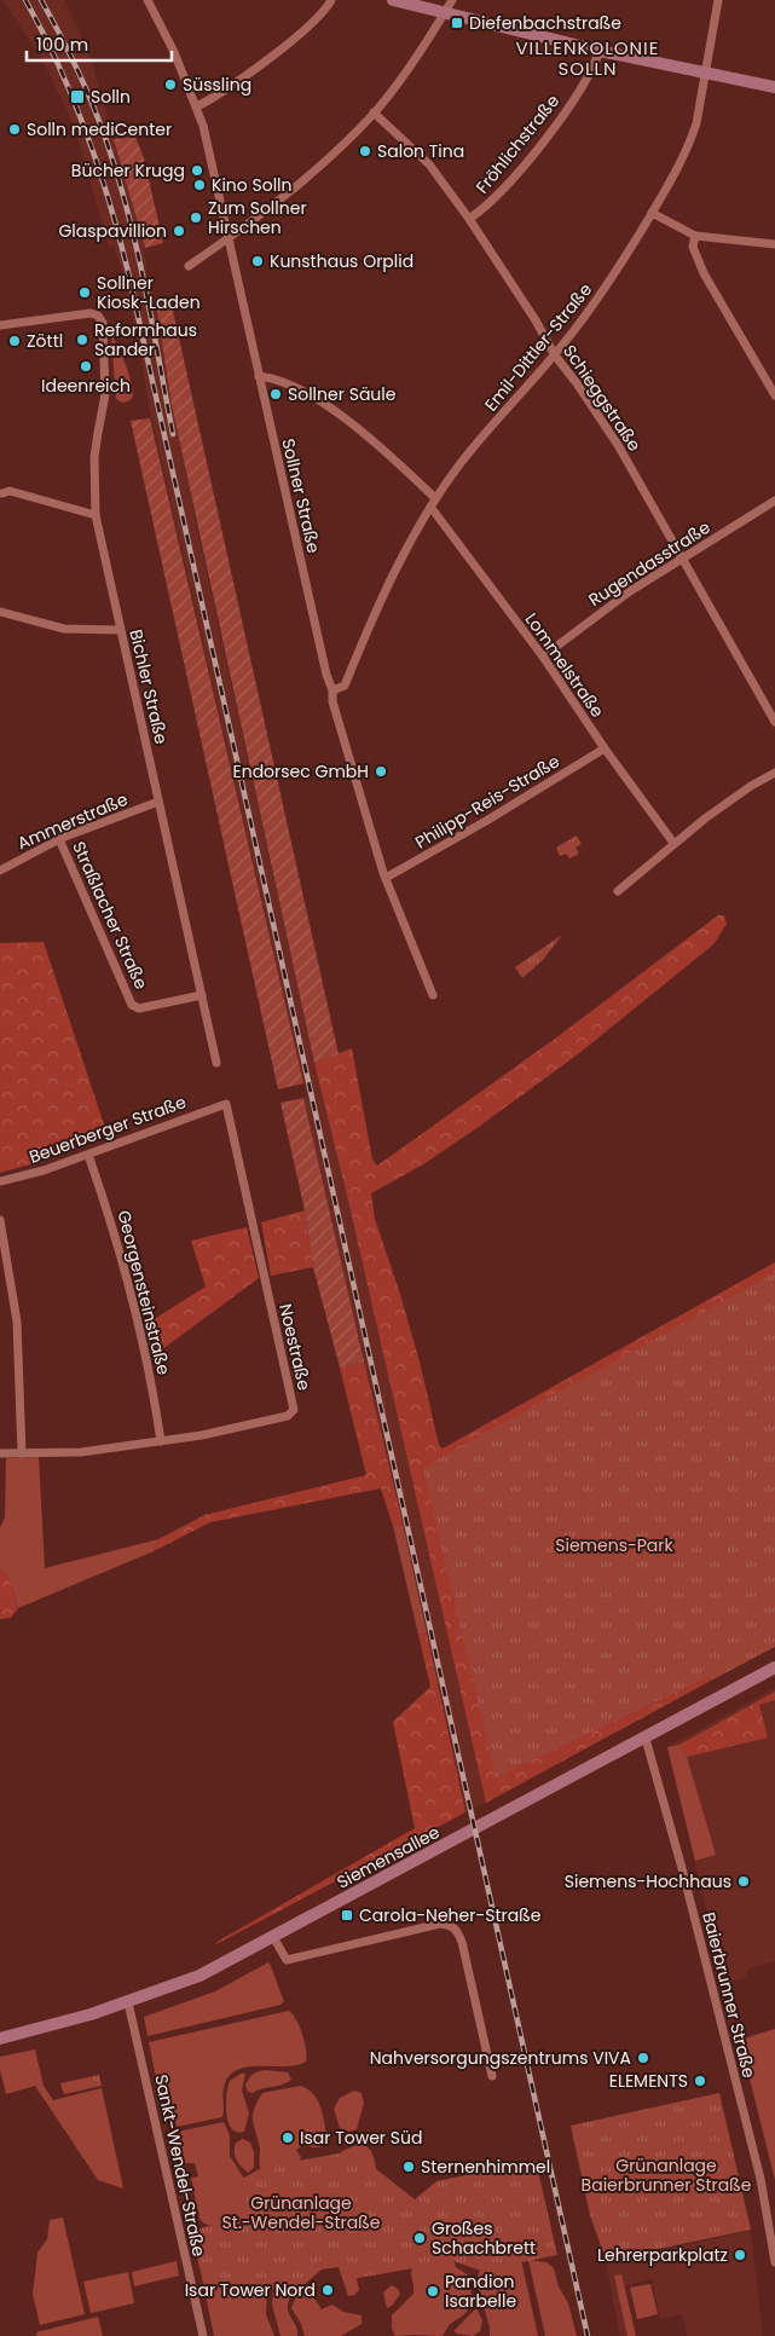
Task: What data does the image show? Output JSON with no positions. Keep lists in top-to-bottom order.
{
  "streets": {
    "main road": ["Siemensallee"],
    "street": [
      "Fröhlichstraße",
      "Emil-Dittler-Straße",
      "Schieggstraße",
      "Sollner Straße",
      "Rugendasstraße",
      "Lommelstraße",
      "Bichler Straße",
      "Philipp-Reis-Straße",
      "Ammerstraße",
      "Straßlacher Straße",
      "Beuerberger Straße",
      "Georgensteinstraße",
      "Noestraße",
      "Baierbrunner Straße",
      "Sankt-Wendel-Straße"
    ]
  },
  "crossings": [
    ["Fröhlichstraße", "Schieggstraße"],
    ["Emil-Dittler-Straße", "Schieggstraße"],
    ["Emil-Dittler-Straße", "Sollner Straße"],
    ["Emil-Dittler-Straße", "Lommelstraße"],
    ["Schieggstraße", "Rugendasstraße"],
    ["Sollner Straße", "Lommelstraße"],
    ["Sollner Straße", "Philipp-Reis-Straße"],
    ["Rugendasstraße", "Lommelstraße"],
    ["Lommelstraße", "Philipp-Reis-Straße"],
    ["Bichler Straße", "Ammerstraße"],
    ["Bichler Straße", "Straßlacher Straße"],
    ["Ammerstraße", "Straßlacher Straße"],
    ["Beuerberger Straße", "Georgensteinstraße"],
    ["Beuerberger Straße", "Noestraße"],
    ["Georgensteinstraße", "Noestraße"],
    ["Siemensallee", "Baierbrunner Straße"],
    ["Siemensallee", "Sankt-Wendel-Straße"]
  ],
  "districts": ["VILLENKOLONIE SOLLN"],
  "parks": ["Siemens-Park", "Grünanlage Baierbrunner Straße", "Grünanlage St.-Wendel-Straße"],
  "places": {
    "transit": ["Diefenbachstraße", "Solln", "Carola-Neher-Straße"],
    "other": [
      "Süssling",
      "Solln mediCenter",
      "Salon Tina",
      "Bücher Krugg",
      "Kino Solln",
      "Zum Sollner Hirschen",
      "Glaspavillion",
      "Kunsthaus Orplid",
      "Sollner Kiosk-Laden",
      "Reformhaus Sander",
      "Zöttl",
      "Ideenreich",
      "Sollner Säule",
      "Endorsec GmbH",
      "Siemens-Hochhaus",
      "Nahversorgungszentrums VIVA",
      "ELEMENTS",
      "Isar Tower Süd",
      "Sternenhimmel",
      "Großes Schachbrett",
      "Lehrerparkplatz",
      "Isar Tower Nord",
      "Pandion Isarbelle"
    ]
  },
  "scale_bar": "100 m"
}
